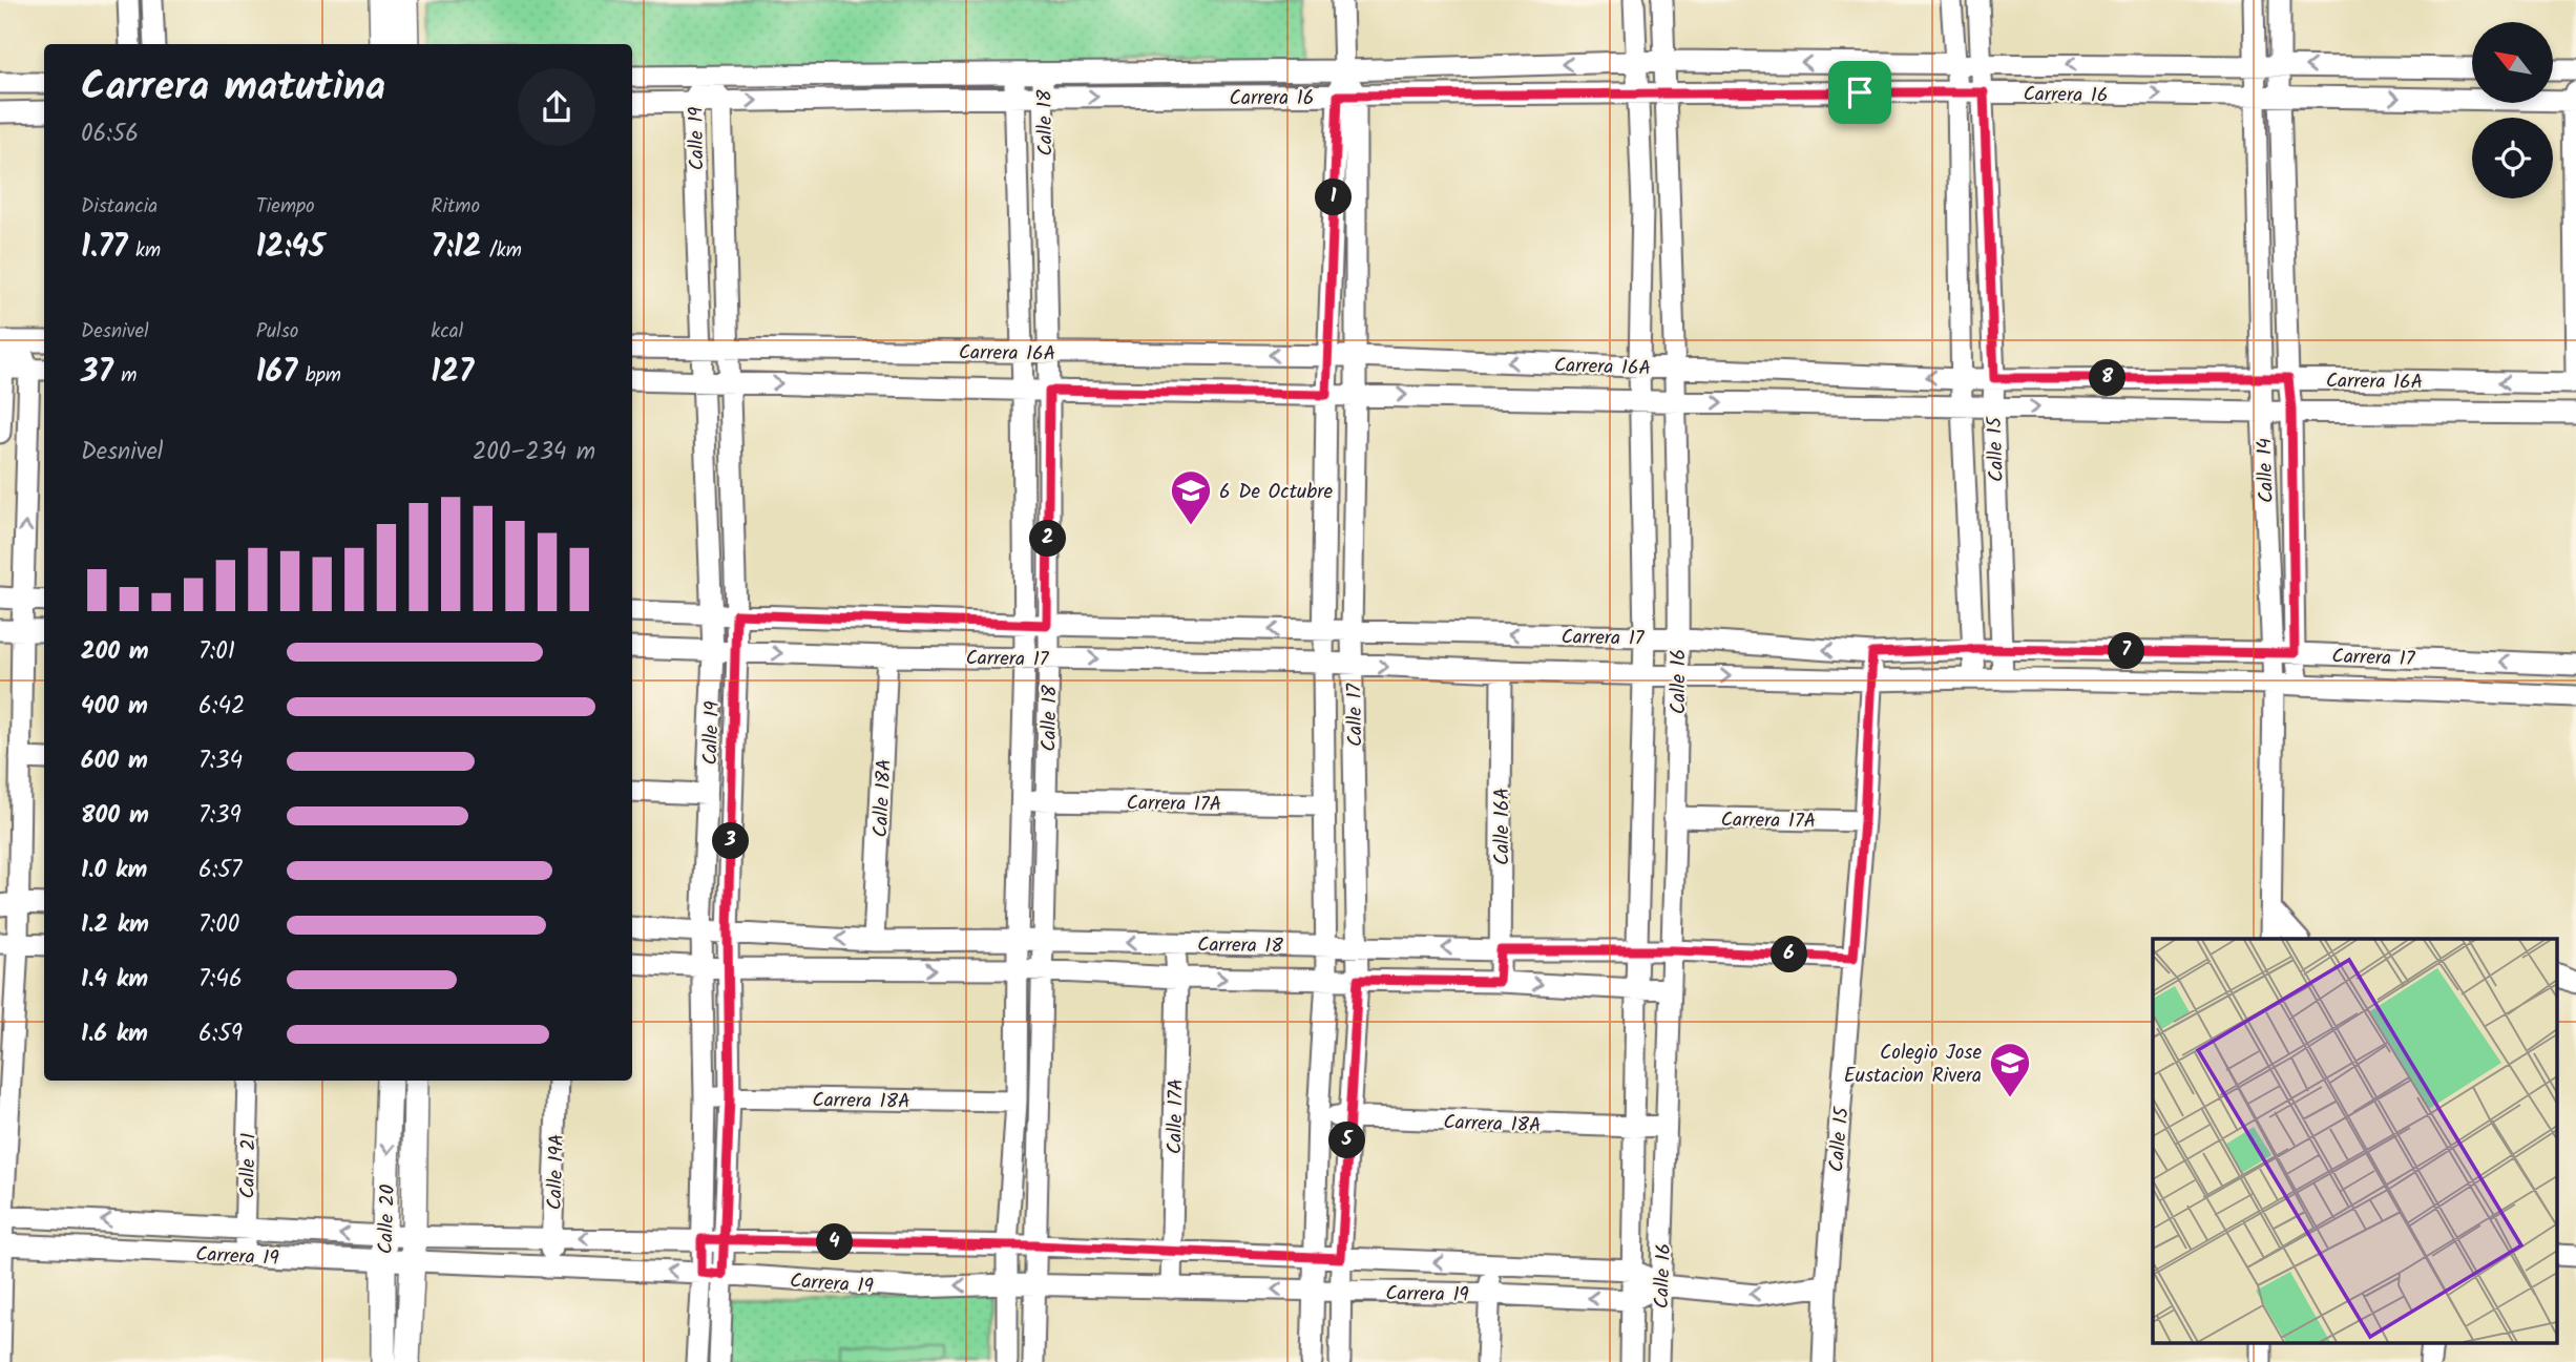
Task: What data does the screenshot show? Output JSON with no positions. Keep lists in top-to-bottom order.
{
  "streets": {
    "street": [
      "Carrera 16",
      "Calle 18",
      "Calle 19",
      "Carrera 16A",
      "Calle 15",
      "Calle 14",
      "Carrera 17",
      "Calle 16",
      "Calle 17",
      "Calle 18A",
      "Carrera 17A",
      "Calle 16A",
      "Carrera 18",
      "Carrera 18A",
      "Calle 17A",
      "Calle 21",
      "Calle 19A",
      "Calle 20",
      "Carrera 19"
    ]
  },
  "crossings": [
    ["Carrera 16", "Calle 18"],
    ["Carrera 16", "Calle 19"],
    ["Carrera 16", "Calle 15"],
    ["Carrera 16", "Calle 14"],
    ["Carrera 16", "Calle 16"],
    ["Carrera 16", "Calle 17"],
    ["Calle 18", "Carrera 16A"],
    ["Calle 18", "Carrera 17"],
    ["Calle 18", "Carrera 17A"],
    ["Calle 18", "Carrera 18"],
    ["Calle 18", "Carrera 18A"],
    ["Calle 18", "Carrera 19"],
    ["Calle 19", "Carrera 16A"],
    ["Calle 19", "Carrera 17"],
    ["Calle 19", "Carrera 18"],
    ["Calle 19", "Carrera 18A"],
    ["Calle 19", "Carrera 19"],
    ["Carrera 16A", "Calle 15"],
    ["Carrera 16A", "Calle 14"],
    ["Carrera 16A", "Calle 16"],
    ["Carrera 16A", "Calle 17"],
    ["Calle 15", "Carrera 17"],
    ["Calle 15", "Carrera 17A"],
    ["Calle 15", "Carrera 18"],
    ["Calle 15", "Carrera 19"],
    ["Calle 14", "Carrera 17"],
    ["Carrera 17", "Calle 16"],
    ["Carrera 17", "Calle 17"],
    ["Carrera 17", "Calle 18A"],
    ["Carrera 17", "Calle 16A"],
    ["Calle 16", "Carrera 17A"],
    ["Calle 16", "Carrera 18"],
    ["Calle 16", "Carrera 18A"],
    ["Calle 16", "Carrera 19"],
    ["Calle 17", "Carrera 17A"],
    ["Calle 17", "Carrera 18"],
    ["Calle 17", "Carrera 18A"],
    ["Calle 17", "Carrera 19"],
    ["Calle 18A", "Carrera 18"],
    ["Calle 16A", "Carrera 18"],
    ["Carrera 18", "Calle 17A"],
    ["Calle 17A", "Carrera 19"],
    ["Calle 21", "Carrera 19"],
    ["Calle 19A", "Carrera 19"],
    ["Calle 20", "Carrera 19"]
  ],
  "places": {
    "school or university": ["6 De Octubre", "Colegio Jose Eustacion Rivera"]
  },
  "north": "top left",
  "page": {
    "heading": ["Carrera matutina", "06:56"],
    "stats": [
      ["Distancia", "1.77 km"],
      ["Tiempo", "12:45"],
      ["Ritmo", "7:12 /km"],
      ["Desnivel", "37 m"],
      ["Pulso", "167 bpm"],
      ["kcal", "127"]
    ],
    "pins": [
      "1",
      "8",
      "2",
      "7",
      "3",
      "6",
      "5",
      "4"
    ],
    "chart": ["Desnivel", "200–234 m"],
    "list": [
      {
        "name": "200 m",
        "note": "7:01"
      },
      {
        "name": "400 m",
        "note": "6:42"
      },
      {
        "name": "600 m",
        "note": "7:34"
      },
      {
        "name": "800 m",
        "note": "7:39"
      },
      {
        "name": "1.0 km",
        "note": "6:57"
      },
      {
        "name": "1.2 km",
        "note": "7:00"
      },
      {
        "name": "1.4 km",
        "note": "7:46"
      },
      {
        "name": "1.6 km",
        "note": "6:59"
      }
    ]
  }
}
